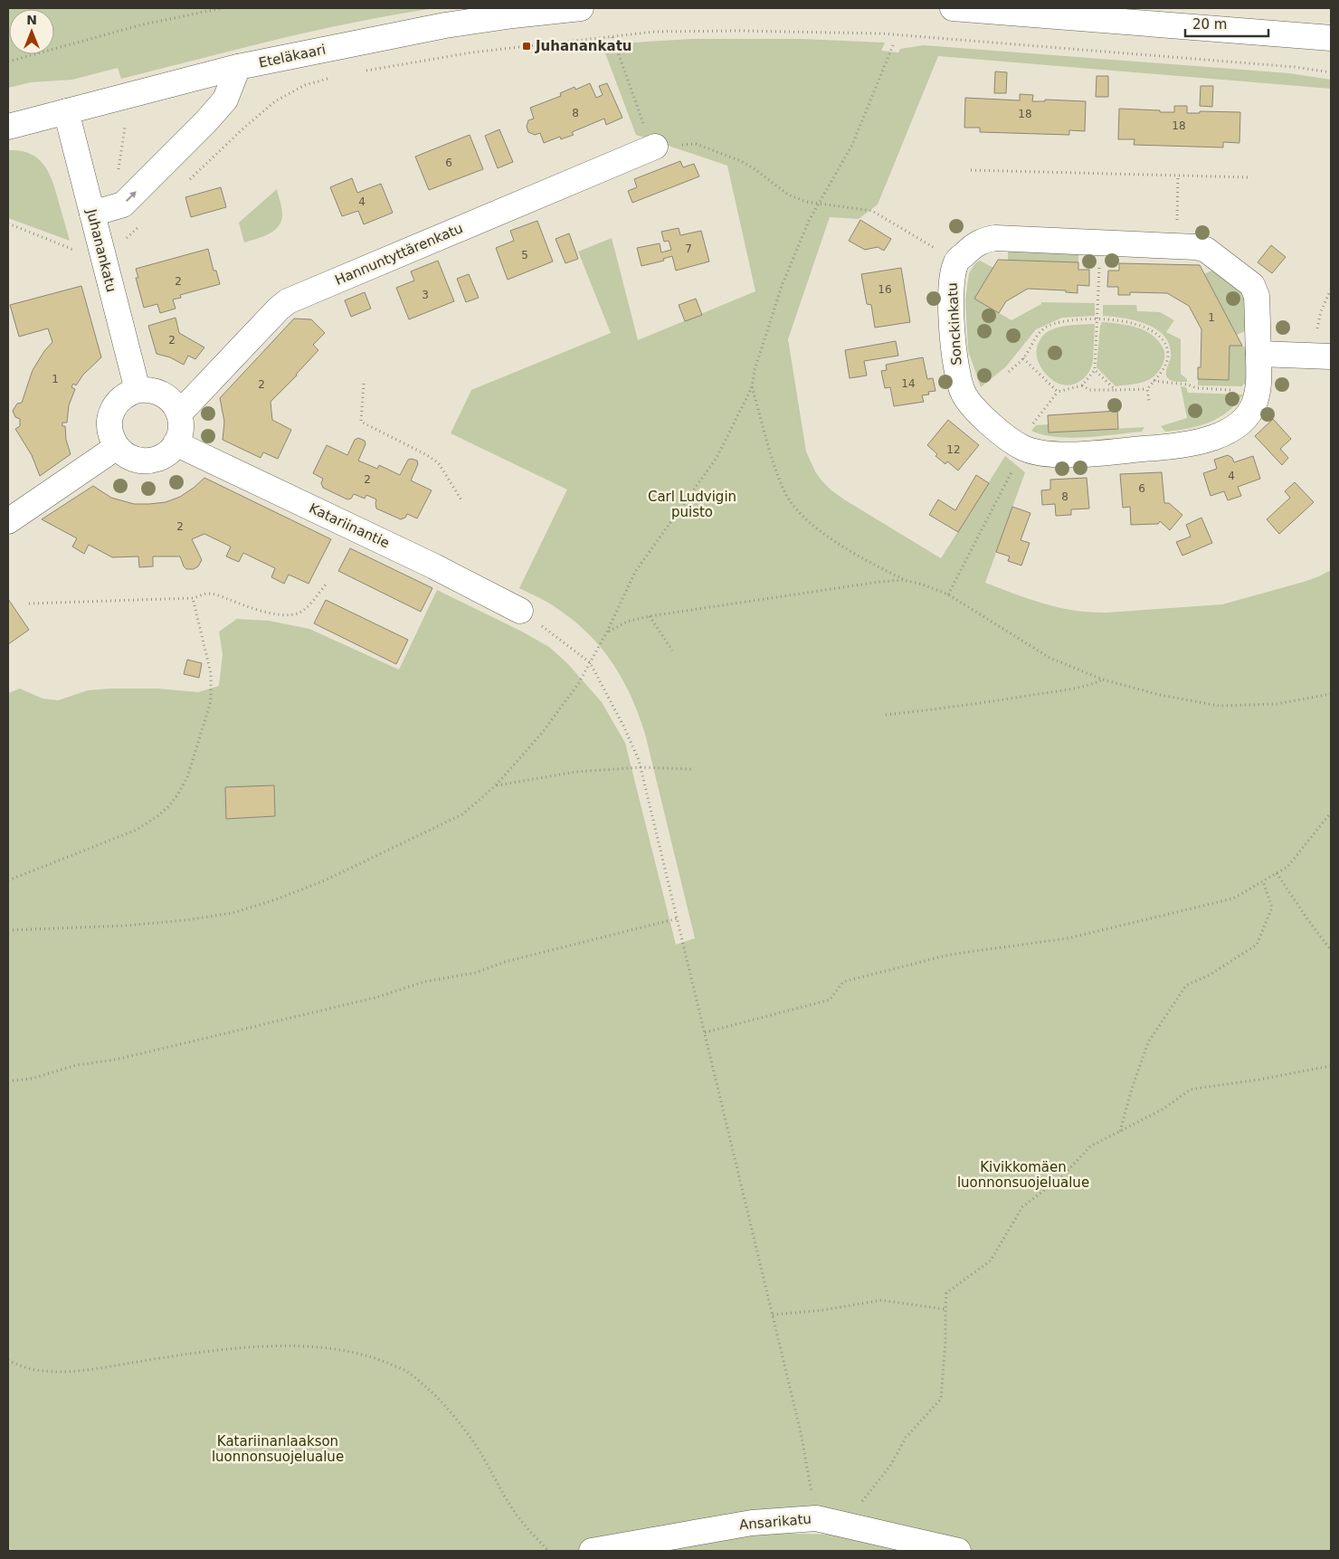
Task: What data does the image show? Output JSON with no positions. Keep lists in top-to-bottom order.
{
  "streets": {
    "street": [
      "Eteläkaari",
      "Juhanankatu",
      "Hannuntyttärenkatu",
      "Sonckinkatu",
      "Katariinantie",
      "Ansarikatu"
    ]
  },
  "crossings": [
    ["Eteläkaari", "Juhanankatu"],
    ["Juhanankatu", "Hannuntyttärenkatu"],
    ["Juhanankatu", "Katariinantie"],
    ["Hannuntyttärenkatu", "Katariinantie"]
  ],
  "parks": ["Carl Ludvigin puisto", "Kivikkomäen luonnonsuojelualue", "Katariinanlaakson luonnonsuojelualue"],
  "places": {
    "transit": ["Juhanankatu"]
  },
  "house_numbers": [
    "8",
    "18",
    "18",
    "6",
    "4",
    "7",
    "5",
    "2",
    "16",
    "3",
    "1",
    "2",
    "1",
    "14",
    "2",
    "12",
    "4",
    "2",
    "6",
    "8",
    "2"
  ],
  "scale_bar": "20 m",
  "north": "top"
}
